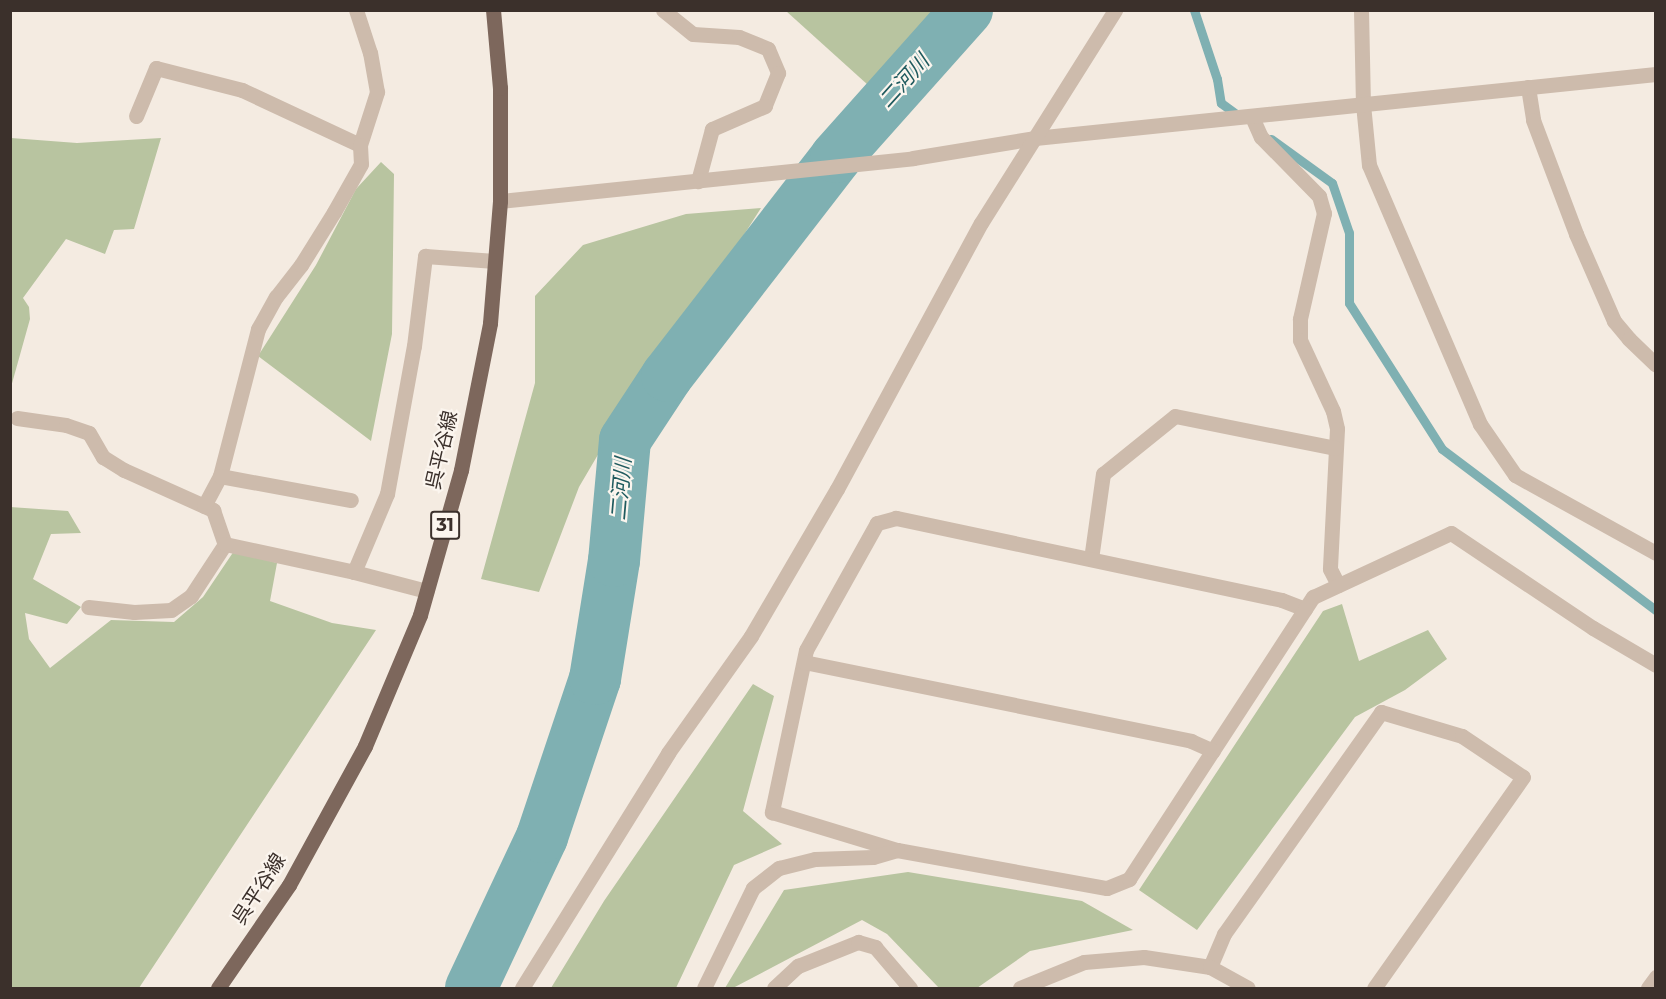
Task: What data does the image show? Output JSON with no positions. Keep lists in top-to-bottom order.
{
  "streets": {
    "main road": ["呉平谷線", "31"]
  },
  "water": ["二河川"]
}
